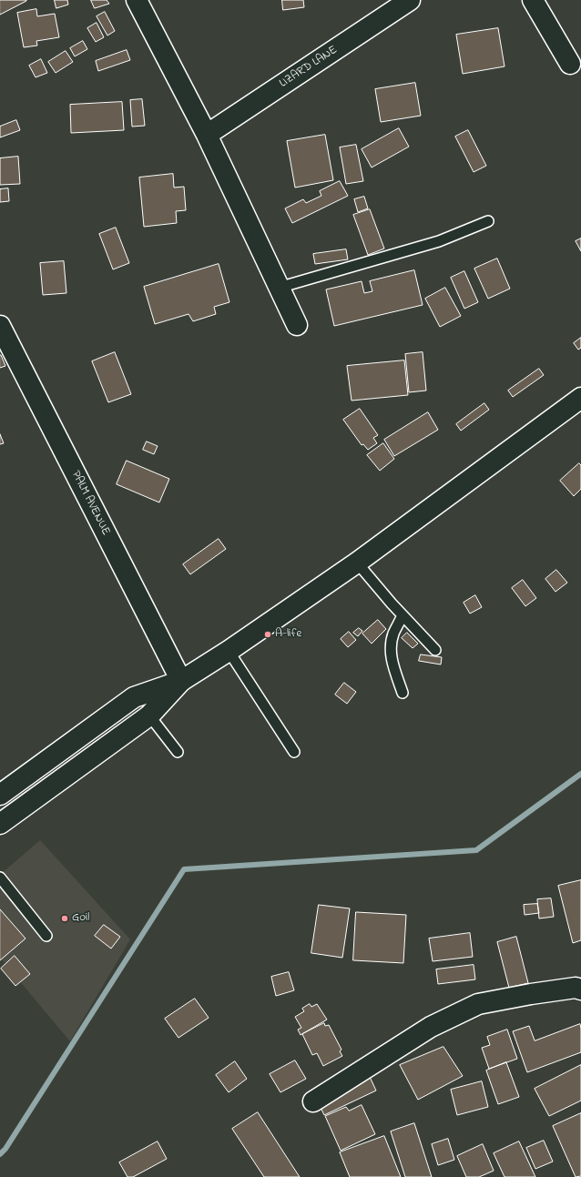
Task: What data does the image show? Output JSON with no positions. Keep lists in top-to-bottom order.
{
  "streets": {
    "street": ["LIZARD LANE", "PALM AVENUE"]
  },
  "places": ["A-life", "Goil"]
}
